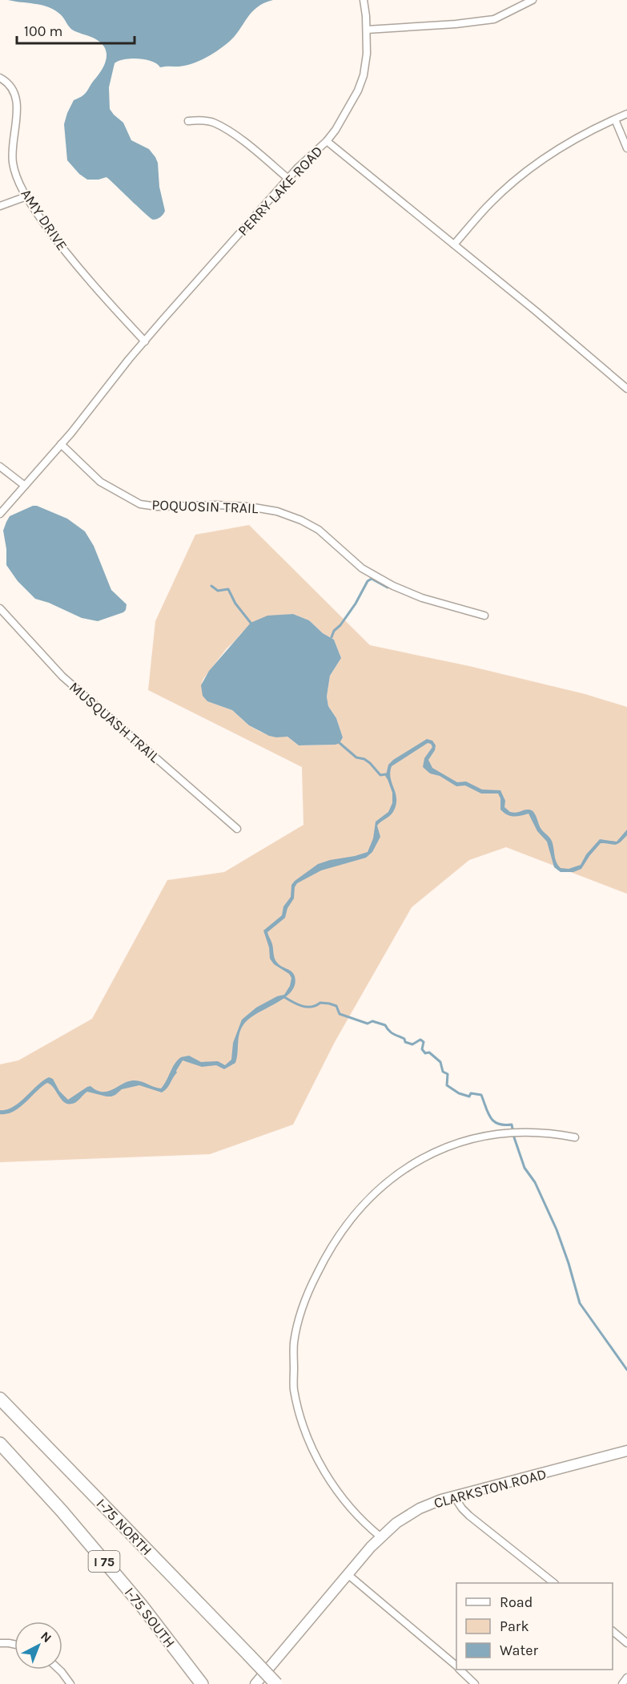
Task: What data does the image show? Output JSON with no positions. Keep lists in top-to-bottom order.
{
  "streets": {
    "highway": ["I-75 NORTH", "I 75", "I-75 SOUTH"],
    "street": [
      "PERRY LAKE ROAD",
      "AMY DRIVE",
      "POQUOSIN TRAIL",
      "MUSQUASH TRAIL",
      "CLARKSTON ROAD"
    ]
  },
  "crossings": [
    ["PERRY LAKE ROAD", "AMY DRIVE"],
    ["PERRY LAKE ROAD", "POQUOSIN TRAIL"]
  ],
  "legend": ["Road", "Park", "Water"],
  "scale_bar": "100 m",
  "north": "top right"
}
